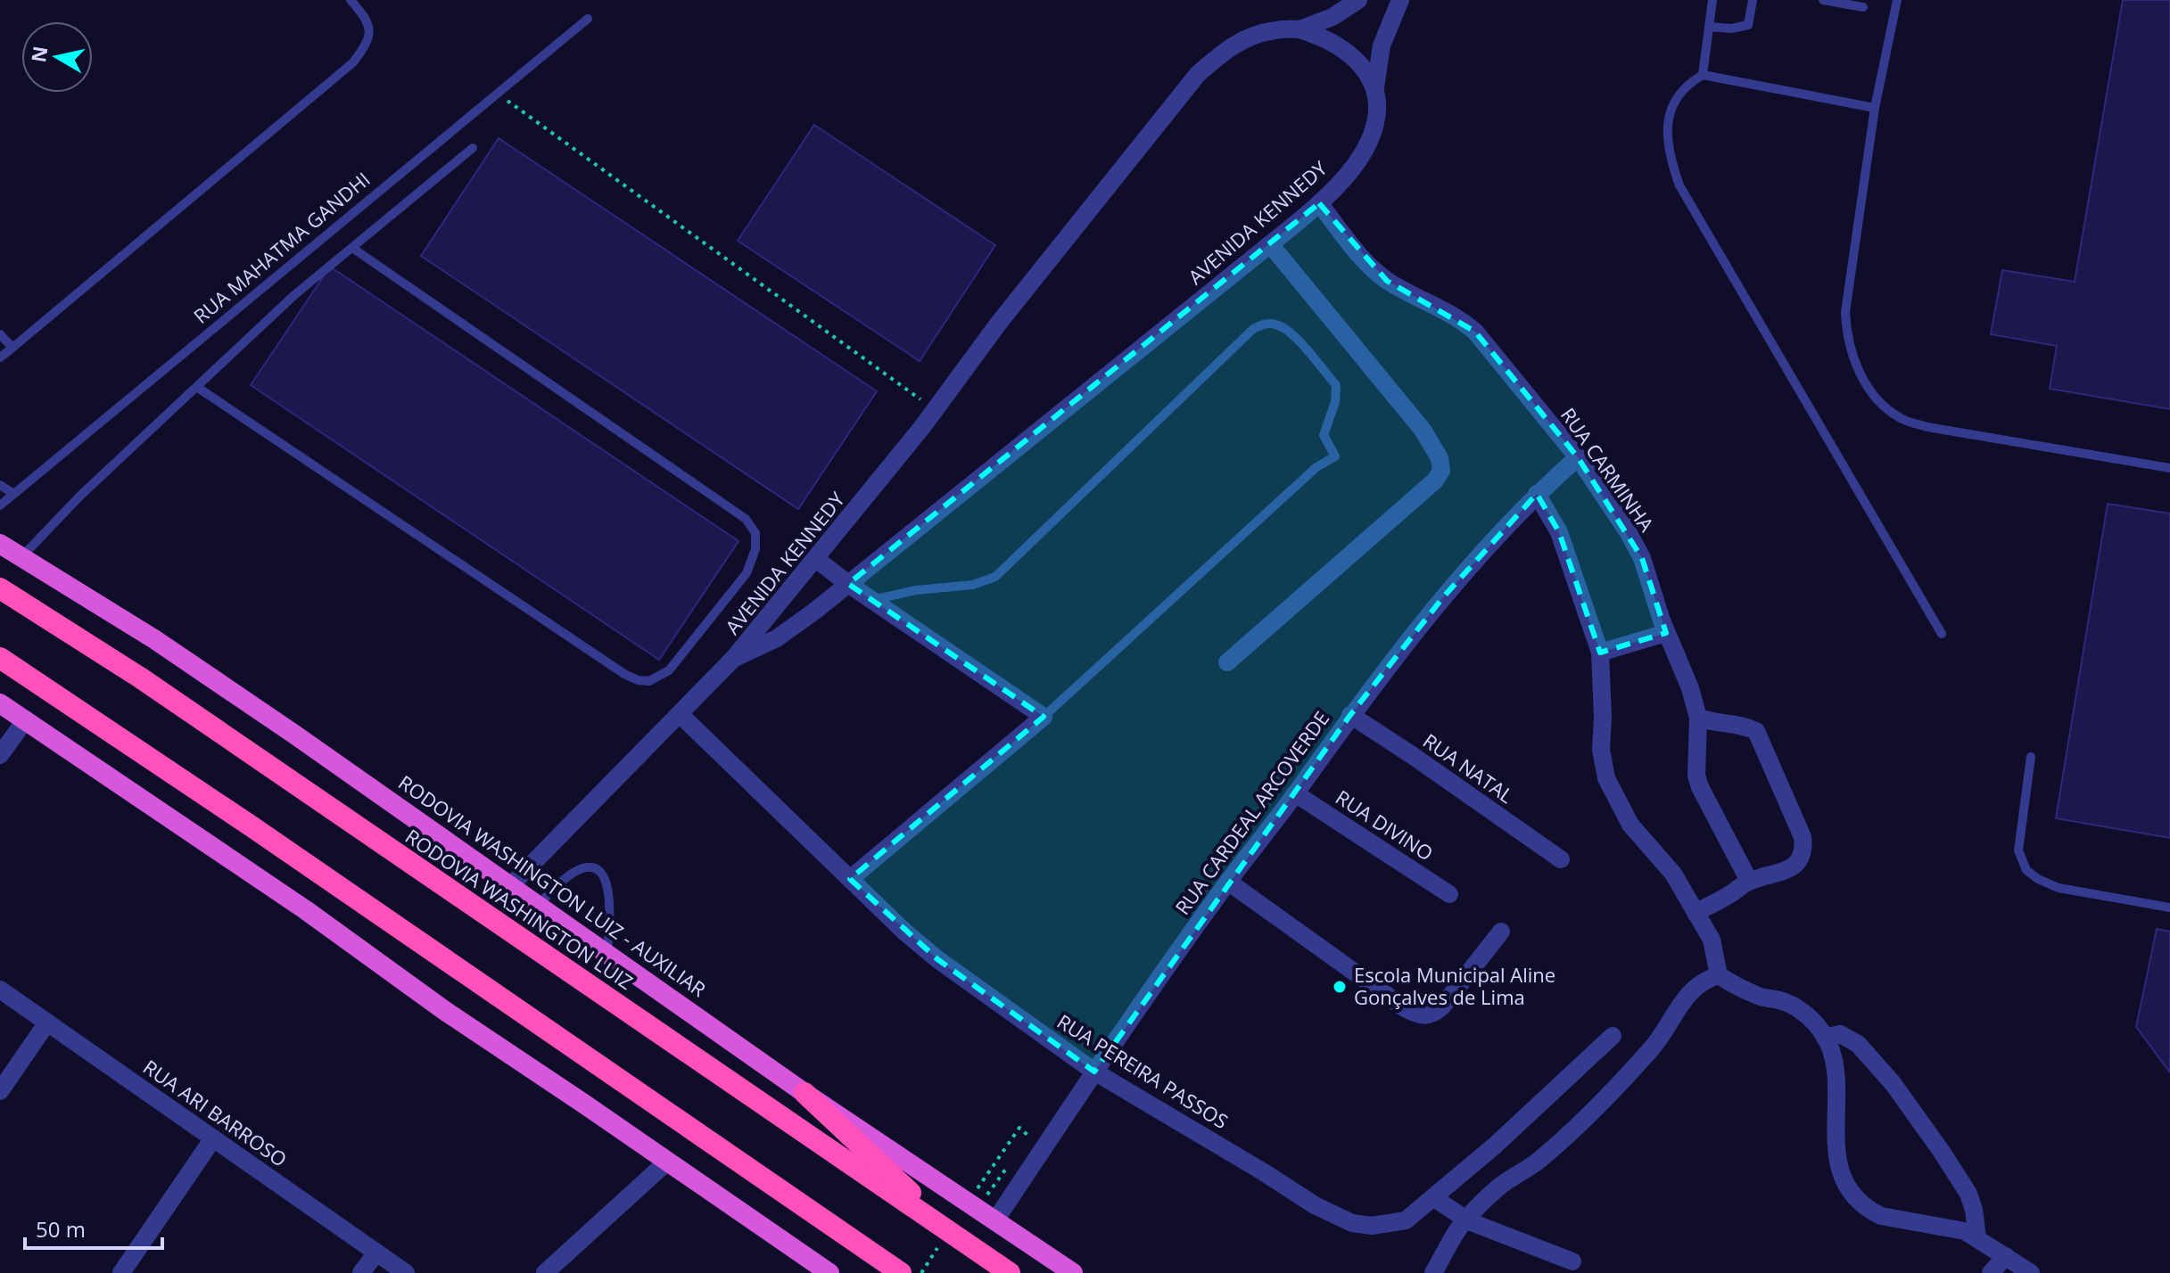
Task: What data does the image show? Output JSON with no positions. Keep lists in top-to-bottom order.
{
  "streets": {
    "highway": ["RODOVIA WASHINGTON LUIZ - AUXILIAR", "RODOVIA WASHINGTON LUIZ"],
    "street": [
      "AVENIDA KENNEDY",
      "RUA CARMINHA",
      "RUA NATAL",
      "RUA CARDEAL ARCOVERDE",
      "RUA DIVINO",
      "RUA PEREIRA PASSOS",
      "RUA ARI BARROSO"
    ],
    "lane": ["RUA MAHATMA GANDHI"]
  },
  "crossings": [
    ["AVENIDA KENNEDY", "RUA CARMINHA"],
    ["AVENIDA KENNEDY", "RODOVIA WASHINGTON LUIZ - AUXILIAR"],
    ["AVENIDA KENNEDY", "RUA PEREIRA PASSOS"],
    ["RUA CARMINHA", "RUA CARDEAL ARCOVERDE"],
    ["RUA NATAL", "RUA CARDEAL ARCOVERDE"],
    ["RUA CARDEAL ARCOVERDE", "RUA DIVINO"],
    ["RUA CARDEAL ARCOVERDE", "RODOVIA WASHINGTON LUIZ - AUXILIAR"],
    ["RUA CARDEAL ARCOVERDE", "RUA PEREIRA PASSOS"]
  ],
  "places": ["Escola Municipal Aline Gonçalves de Lima"],
  "scale_bar": "50 m",
  "north": "left"
}
